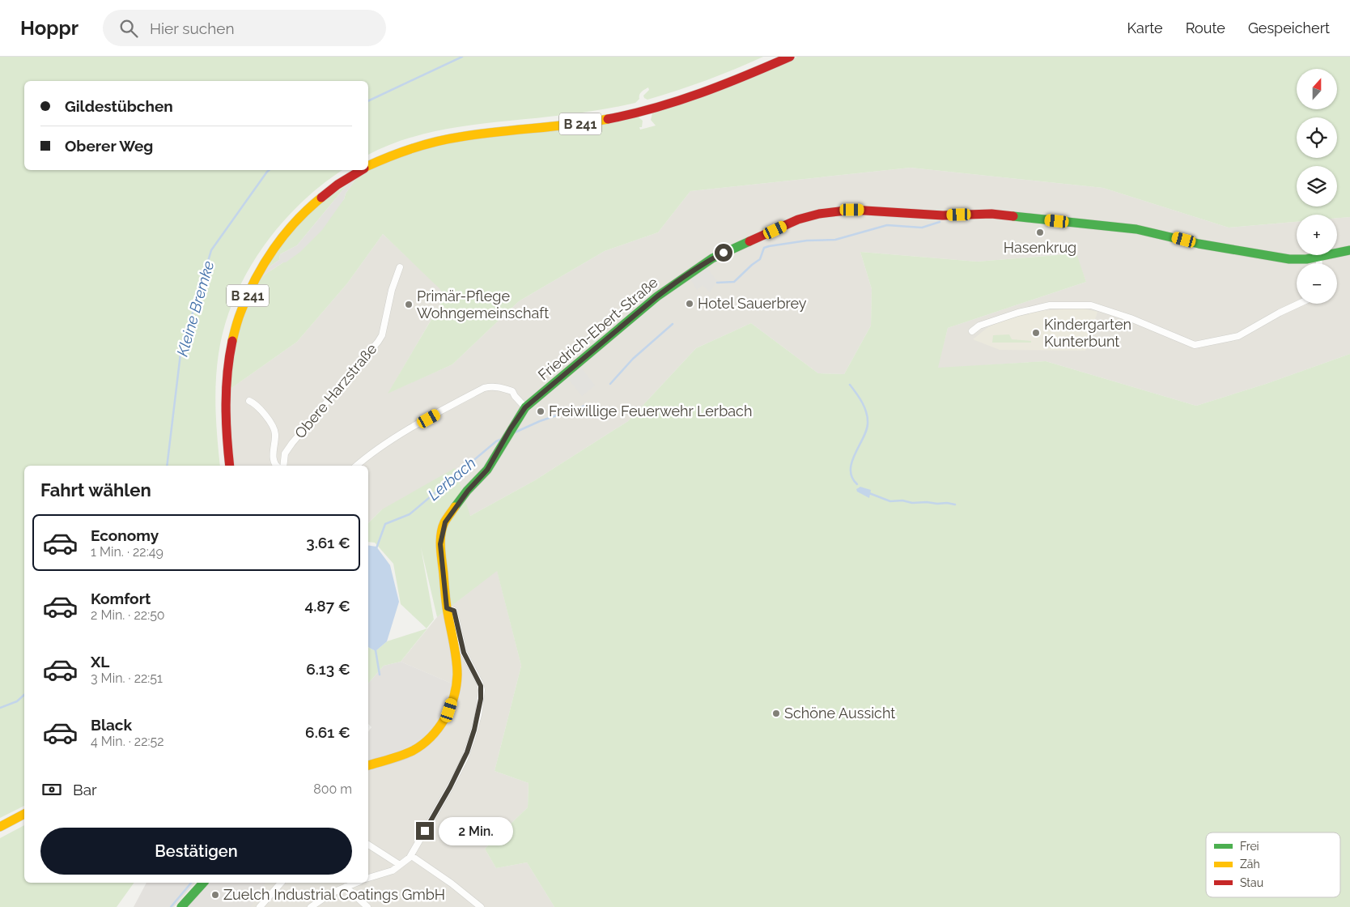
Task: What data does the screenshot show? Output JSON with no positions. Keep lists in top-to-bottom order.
{
  "streets": {
    "main road": ["B 241", "Friedrich-Ebert-Straße"],
    "street": ["Obere Harzstraße"]
  },
  "water": ["Kleine Bremke", "Lerbach"],
  "places": [
    "Hasenkrug",
    "Hotel Sauerbrey",
    "Primär-Pflege Wohngemeinschaft",
    "Kindergarten Kunterbunt",
    "Freiwillige Feuerwehr Lerbach",
    "Schöne Aussicht",
    "Zuelch Industrial Coatings GmbH"
  ],
  "legend": ["Frei", "Zäh", "Stau"],
  "north": "top",
  "page": {
    "header": "Hoppr",
    "search": "Hier suchen",
    "nav": ["Karte", "Route", "Gespeichert"],
    "map_buttons": ["+", "−"],
    "banner": ["Gildestübchen", "Oberer Weg"],
    "heading": "Fahrt wählen",
    "list": [
      {
        "name": "Economy",
        "note": "1 Min. · 22:49",
        "value": "3.61 €"
      },
      {
        "name": "Komfort",
        "note": "2 Min. · 22:50",
        "value": "4.87 €"
      },
      {
        "name": "XL",
        "note": "3 Min. · 22:51",
        "value": "6.13 €"
      },
      {
        "name": "Black",
        "note": "4 Min. · 22:52",
        "value": "6.61 €"
      }
    ],
    "pay": ["Bar", "800 m"],
    "bubble": "2 Min.",
    "buttons": "Bestätigen"
  }
}
